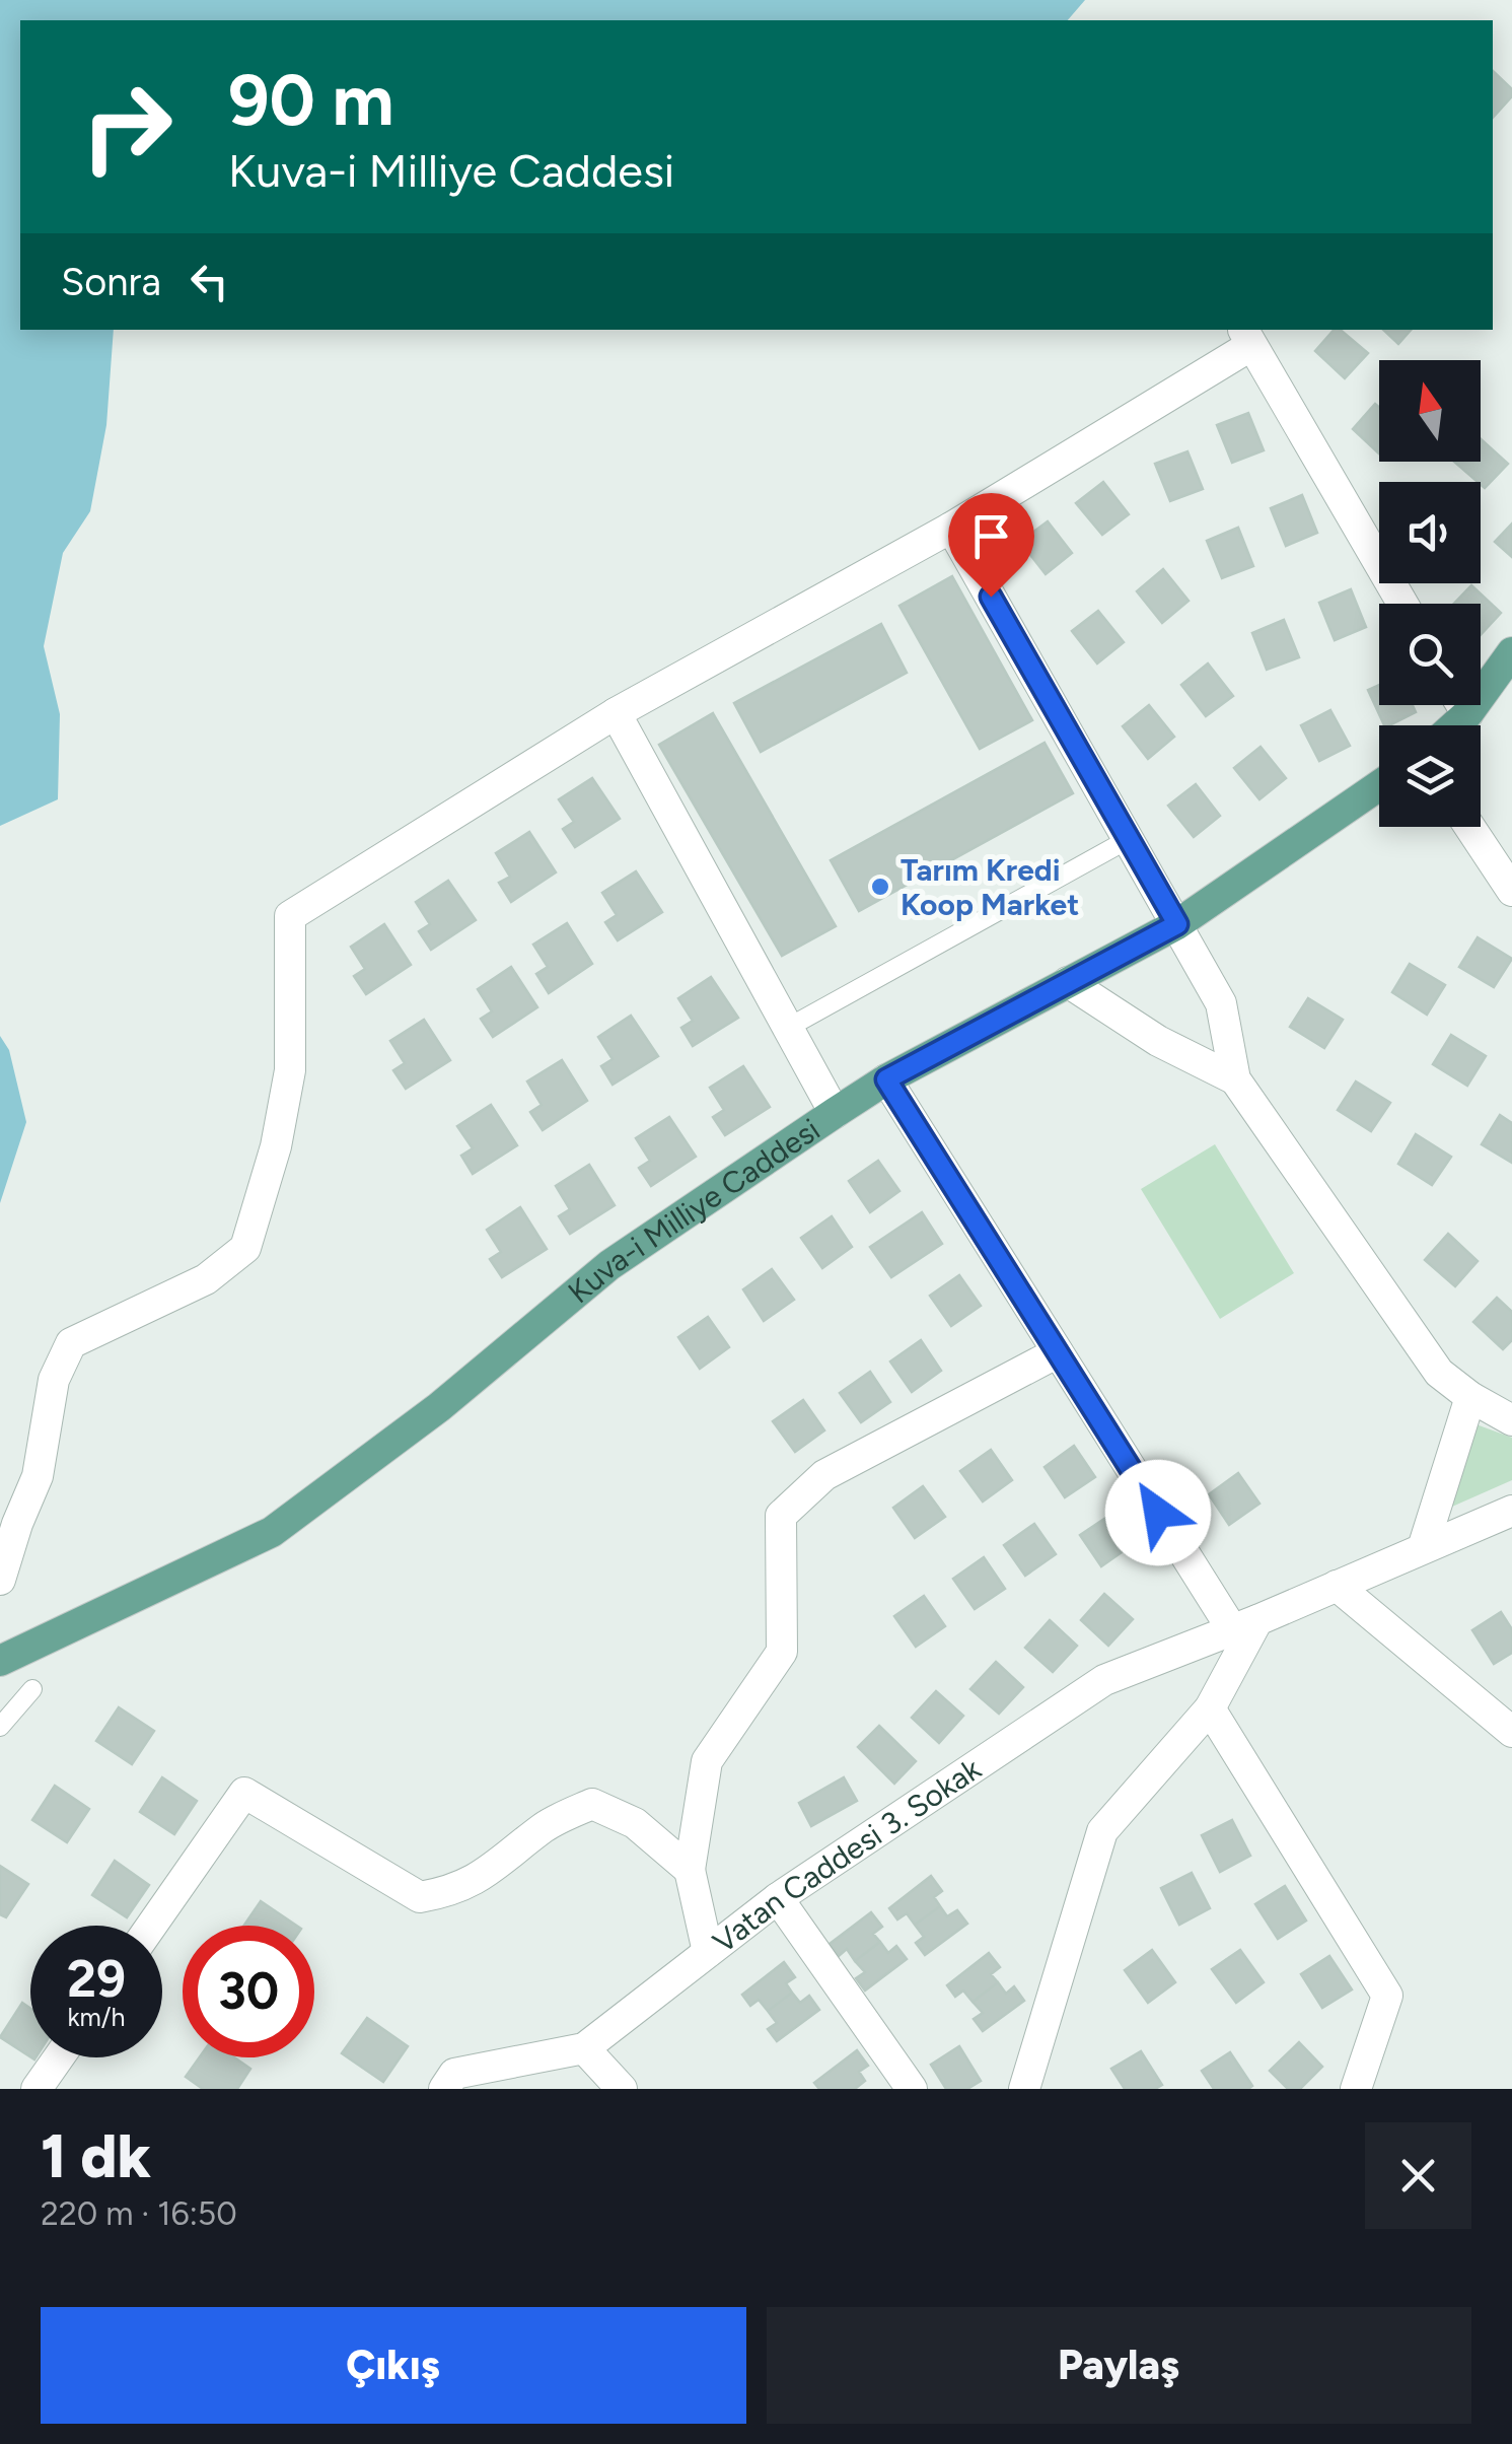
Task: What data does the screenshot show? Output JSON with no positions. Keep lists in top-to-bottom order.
{
  "streets": {
    "main road": ["Kuva-i Milliye Caddesi"],
    "street": ["Vatan Caddesi 3. Sokak"]
  },
  "places": ["Tarım Kredi Koop Market"],
  "north": "top",
  "page": {
    "turn": ["90 m", "Kuva-i Milliye Caddesi"],
    "then": "Sonra",
    "speed": "29 km/h",
    "limit": "30",
    "heading": ["1 dk", "220 m · 16:50"],
    "buttons": ["Çıkış", "Paylaş"]
  }
}
